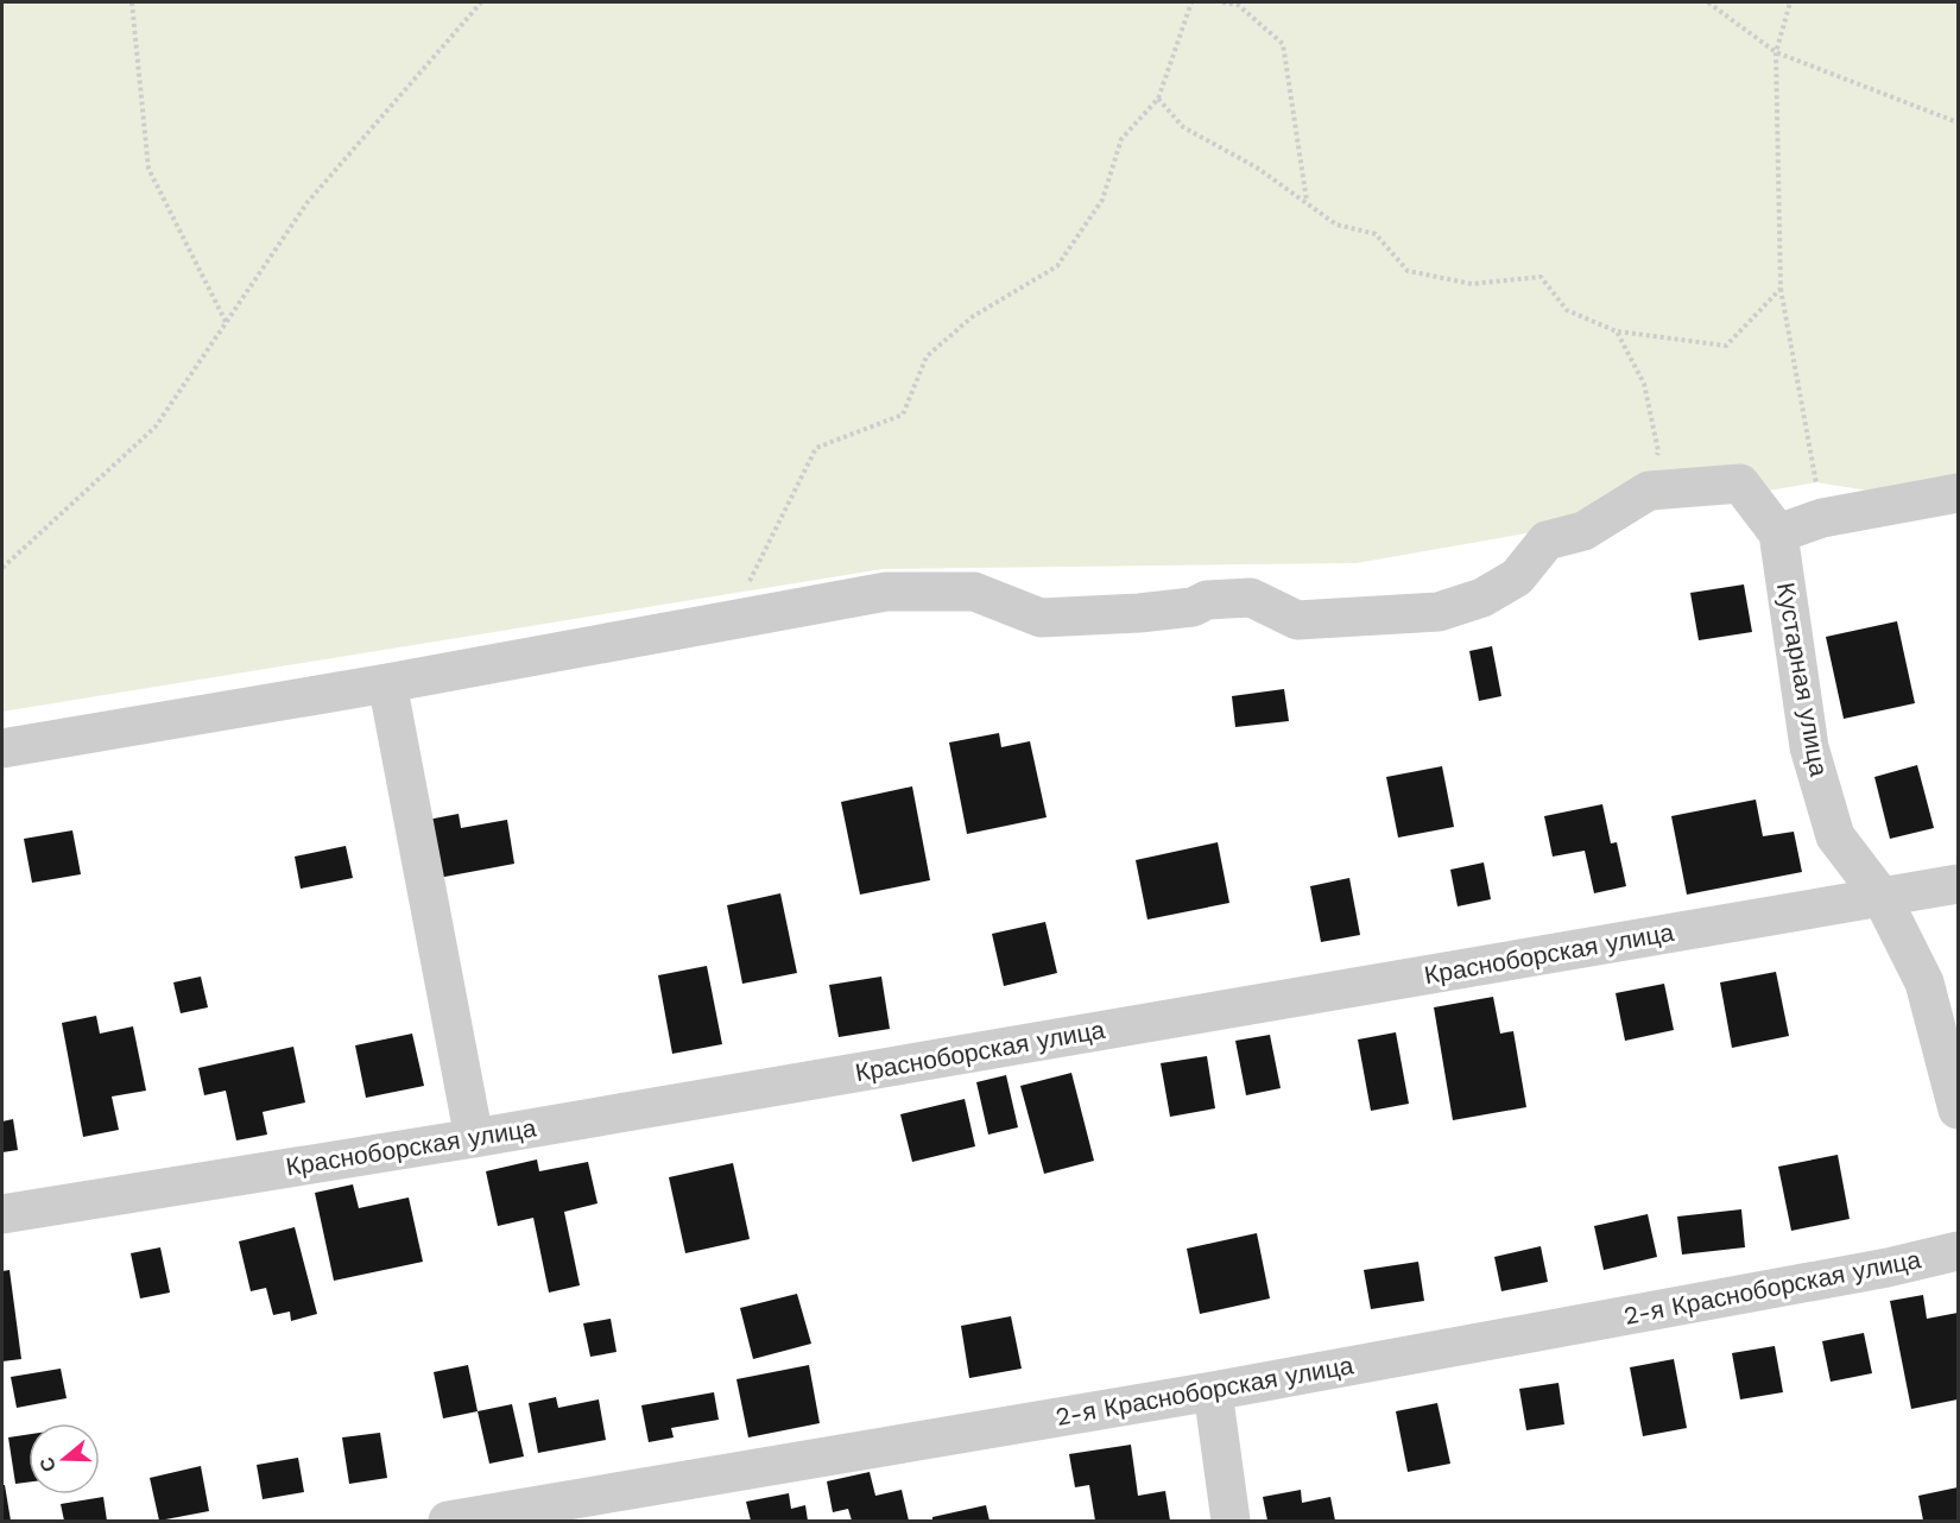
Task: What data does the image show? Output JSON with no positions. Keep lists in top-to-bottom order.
{
  "streets": {
    "street": ["Кустарная улица", "Красноборская улица", "2-я Красноборская улица"]
  },
  "crossings": [
    ["Кустарная улица", "Красноборская улица"]
  ],
  "north": "left"
}
